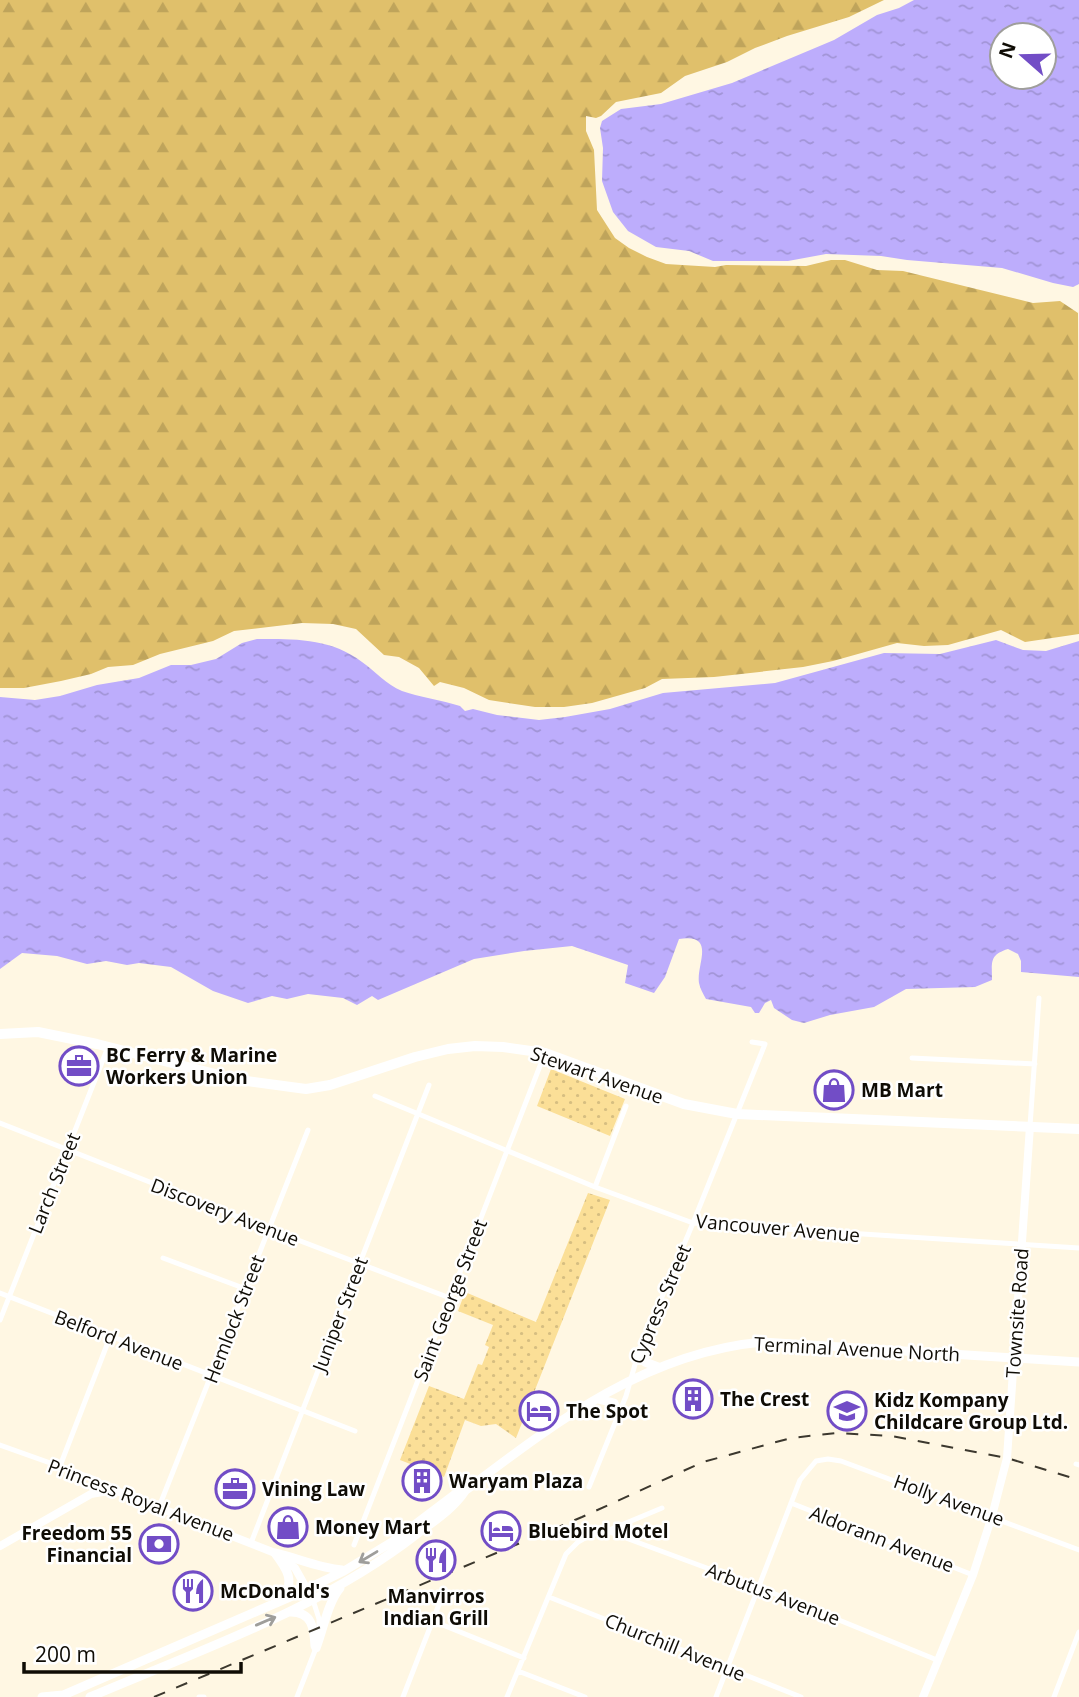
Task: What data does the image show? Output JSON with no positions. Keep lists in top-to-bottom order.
{
  "streets": {
    "highway": ["Stewart Avenue"],
    "main road": ["Terminal Avenue North"],
    "street": [
      "Larch Street",
      "Discovery Avenue",
      "Vancouver Avenue",
      "Saint George Street",
      "Cypress Street",
      "Townsite Road",
      "Juniper Street",
      "Hemlock Street",
      "Belford Avenue",
      "Princess Royal Avenue",
      "Holly Avenue",
      "Aldorann Avenue",
      "Arbutus Avenue",
      "Churchill Avenue"
    ]
  },
  "crossings": [
    ["Stewart Avenue", "Larch Street"],
    ["Stewart Avenue", "Saint George Street"],
    ["Stewart Avenue", "Cypress Street"],
    ["Stewart Avenue", "Townsite Road"],
    ["Larch Street", "Discovery Avenue"],
    ["Larch Street", "Belford Avenue"],
    ["Discovery Avenue", "Saint George Street"],
    ["Discovery Avenue", "Juniper Street"],
    ["Discovery Avenue", "Hemlock Street"],
    ["Vancouver Avenue", "Saint George Street"],
    ["Vancouver Avenue", "Cypress Street"],
    ["Vancouver Avenue", "Townsite Road"],
    ["Vancouver Avenue", "Juniper Street"],
    ["Cypress Street", "Terminal Avenue North"],
    ["Townsite Road", "Terminal Avenue North"],
    ["Townsite Road", "Holly Avenue"],
    ["Townsite Road", "Aldorann Avenue"],
    ["Townsite Road", "Arbutus Avenue"],
    ["Juniper Street", "Belford Avenue"],
    ["Juniper Street", "Princess Royal Avenue"],
    ["Hemlock Street", "Belford Avenue"],
    ["Hemlock Street", "Princess Royal Avenue"],
    ["Terminal Avenue North", "Princess Royal Avenue"],
    ["Holly Avenue", "Aldorann Avenue"]
  ],
  "places": {
    "office": ["BC Ferry & Marine Workers Union", "Vining Law"],
    "shop": ["MB Mart", "Money Mart"],
    "building": ["The Crest", "Waryam Plaza"],
    "hotel": ["The Spot", "Bluebird Motel"],
    "school or university": ["Kidz Kompany Childcare Group Ltd."],
    "bank": ["Freedom 55 Financial"],
    "restaurant": ["Manvirros Indian Grill", "McDonald's"]
  },
  "scale_bar": "200 m",
  "north": "left"
}
